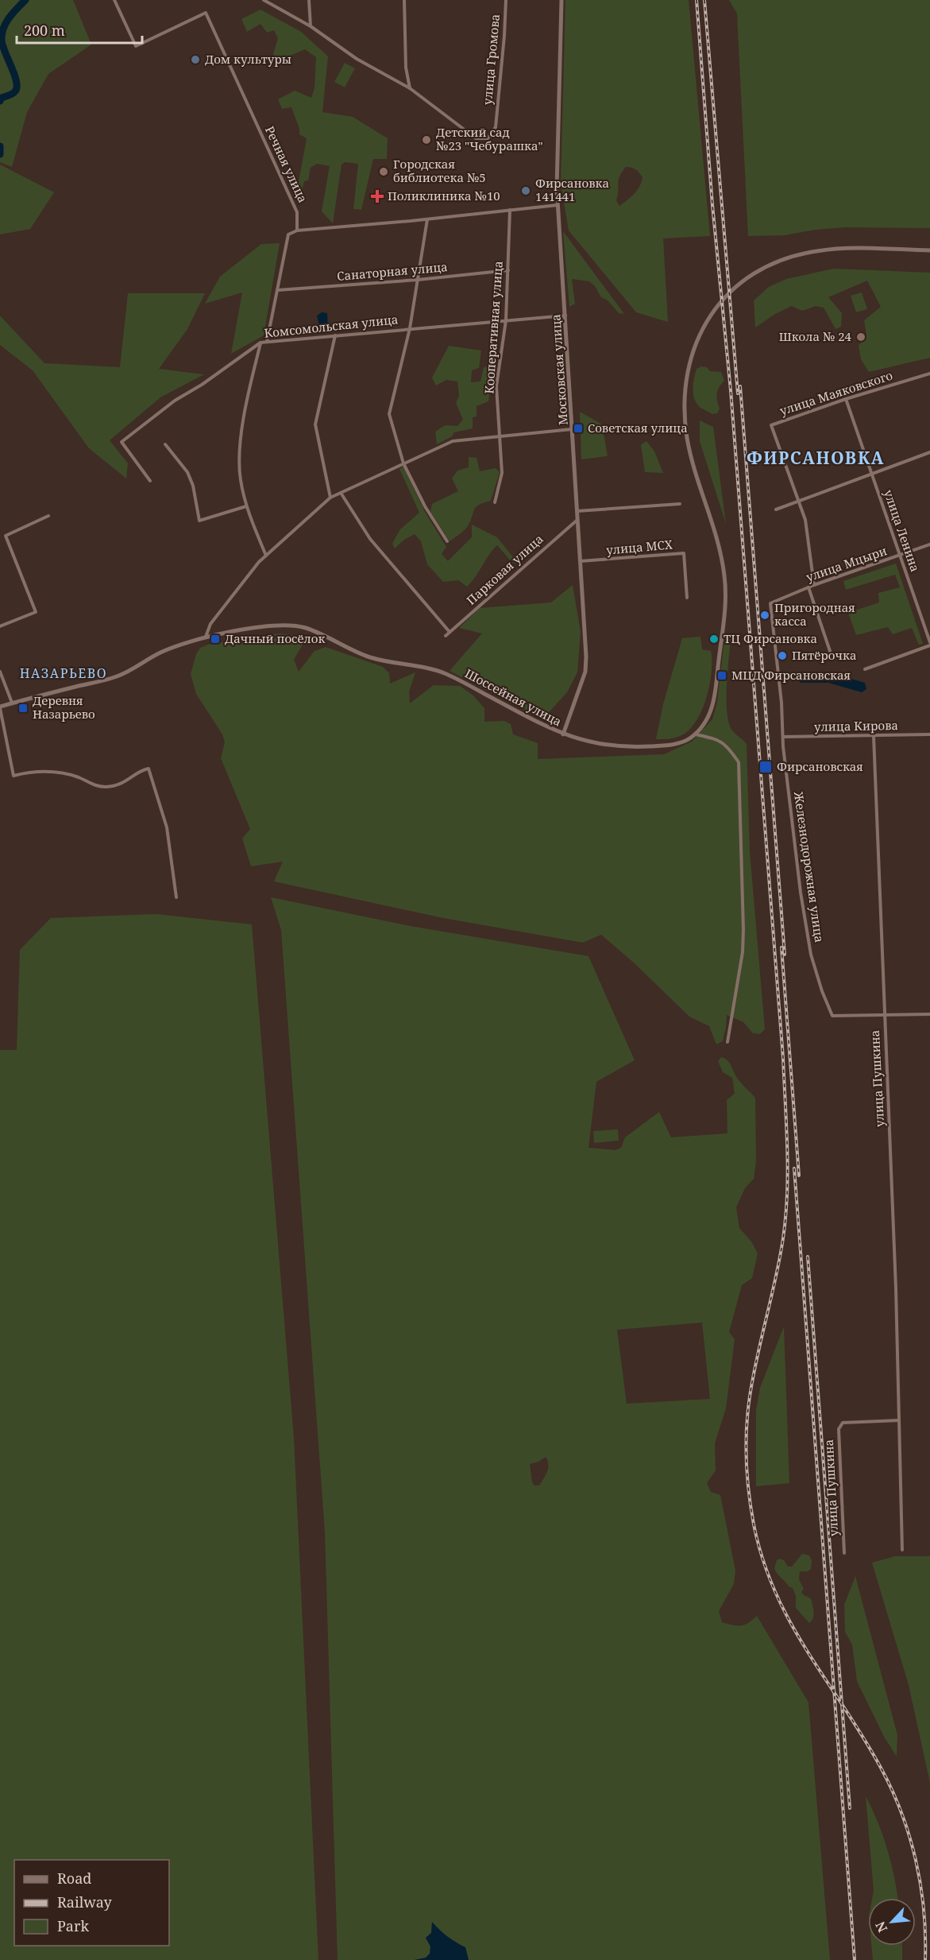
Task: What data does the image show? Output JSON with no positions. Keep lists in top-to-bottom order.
{
  "streets": {
    "street": [
      "улица Громова",
      "Речная улица",
      "Санаторная улица",
      "Комсомольская улица",
      "Кооперативная улица",
      "Московская улица",
      "улица Маяковского",
      "улица Ленина",
      "улица МСХ",
      "улица Мцыри",
      "Парковая улица",
      "Шоссейная улица",
      "улица Кирова",
      "Железнодорожная улица",
      "улица Пушкина"
    ]
  },
  "crossings": [
    ["Санаторная улица", "Кооперативная улица"],
    ["Комсомольская улица", "Кооперативная улица"],
    ["Комсомольская улица", "Московская улица"],
    ["Московская улица", "улица МСХ"],
    ["Московская улица", "Парковая улица"],
    ["Московская улица", "Шоссейная улица"],
    ["улица Маяковского", "улица Ленина"],
    ["улица Маяковского", "улица Мцыри"],
    ["улица Ленина", "улица Мцыри"],
    ["улица Мцыри", "Железнодорожная улица"],
    ["улица Кирова", "Железнодорожная улица"],
    ["улица Кирова", "улица Пушкина"],
    ["Железнодорожная улица", "улица Пушкина"]
  ],
  "districts": ["ФИРСАНОВКА", "НАЗАРЬЕВО"],
  "places": {
    "other": [
      "Дом культуры",
      "Детский сад №23 \"Чебурашка\"",
      "Городская библиотека №5",
      "Фирсановка 141441",
      "Школа № 24",
      "Пригородная касса",
      "ТЦ Фирсановка",
      "Пятёрочка"
    ],
    "health": ["Поликлиника №10"],
    "transit": [
      "Советская улица",
      "Дачный посёлок",
      "МЦД Фирсановская",
      "Деревня Назарьево",
      "Фирсановская"
    ]
  },
  "legend": ["Road", "Railway", "Park"],
  "scale_bar": "200 m",
  "north": "bottom left"
}
